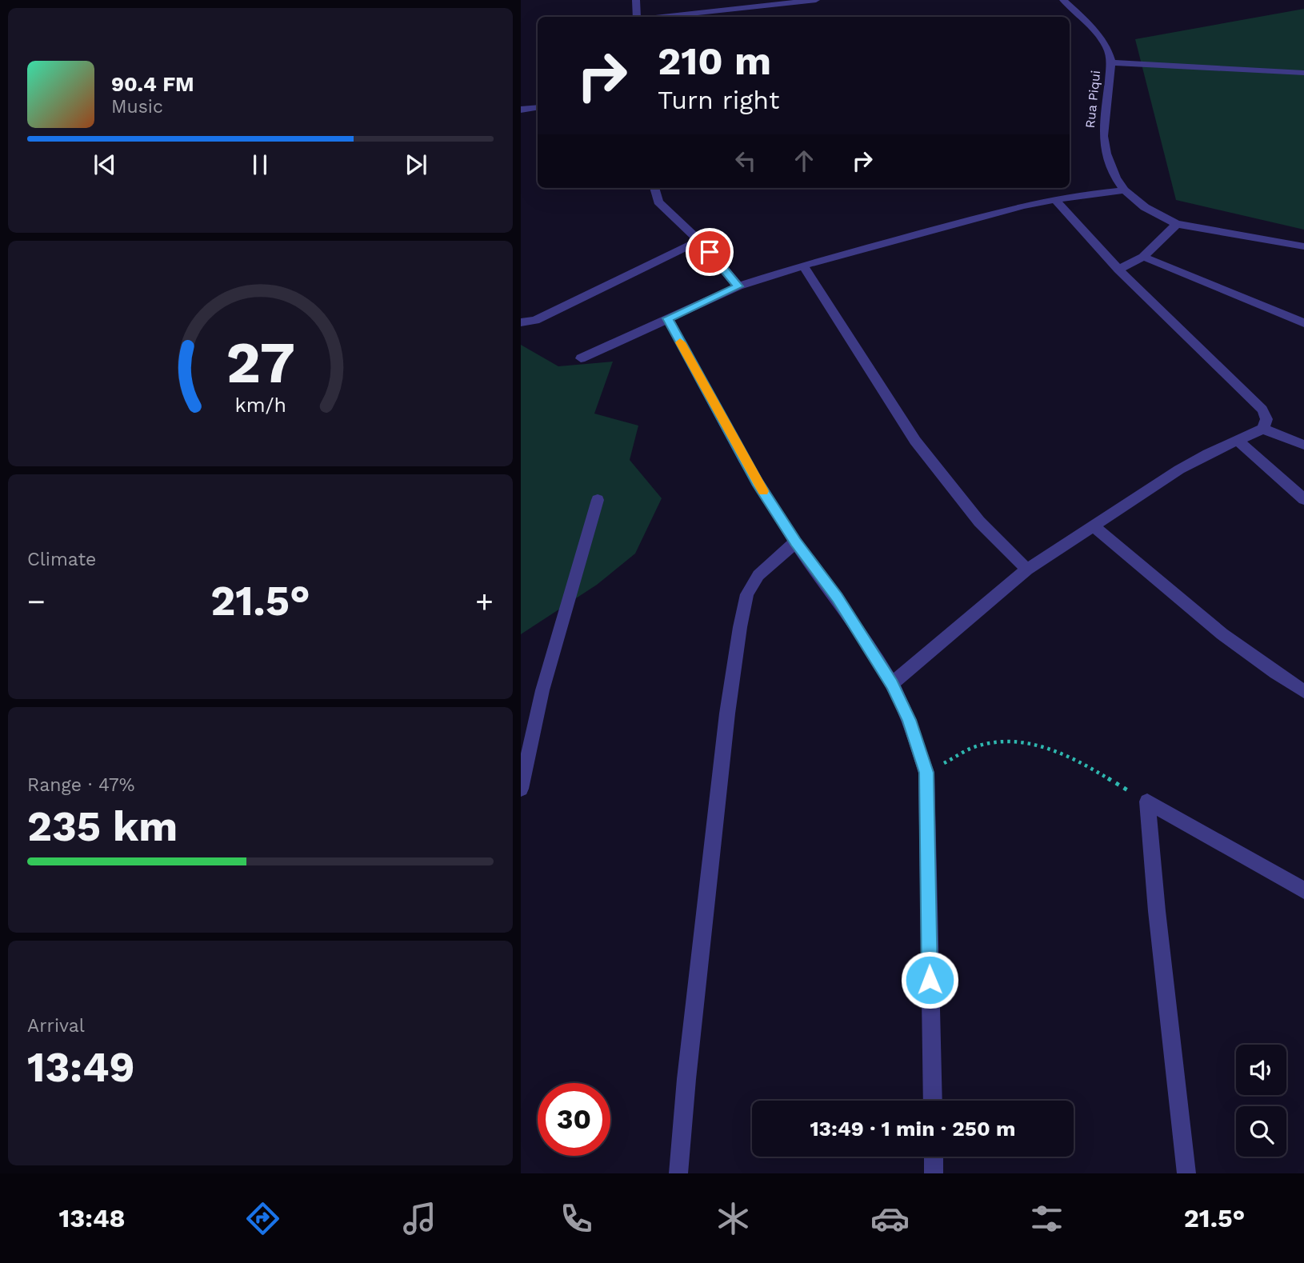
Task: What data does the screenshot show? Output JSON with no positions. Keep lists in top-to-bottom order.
{
  "streets": {
    "street": ["Rua Piqui"]
  },
  "page": {
    "turn": ["210 m", "Turn right"],
    "song": ["90.4 FM", "Music"],
    "tile": [
      "Climate",
      ["Range · 47%", "235 km"],
      ["Arrival", "13:49"]
    ],
    "heat": ["−", "21.5°", "+"],
    "limit": "30",
    "trip": "13:49 · 1 min · 250 m",
    "tabs": ["13:48", "21.5°"],
    "gauge": ["27", "km/h"]
  }
}
